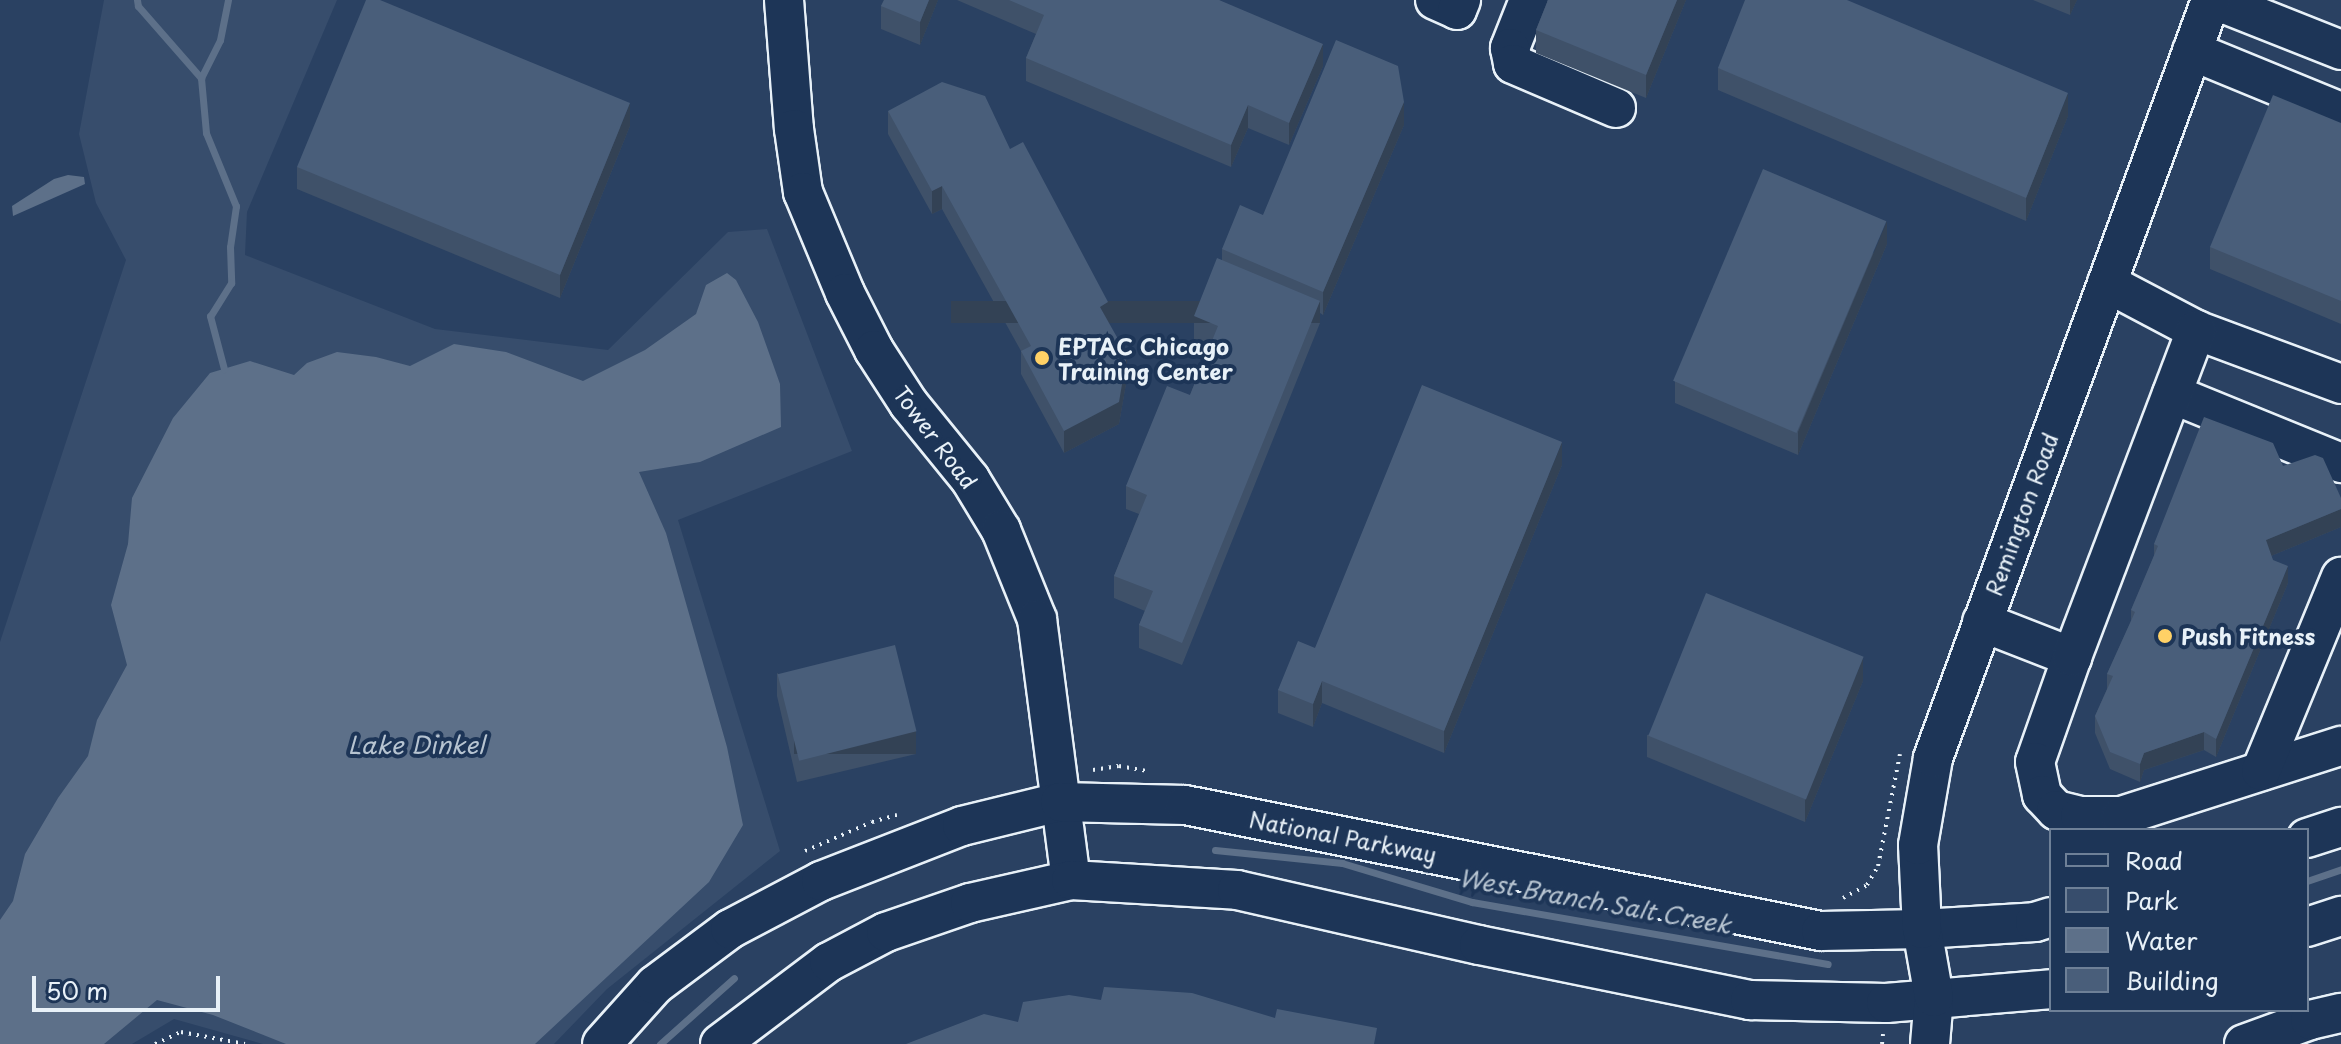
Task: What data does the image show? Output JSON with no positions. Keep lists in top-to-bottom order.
{
  "streets": {
    "street": ["Tower Road", "Remington Road", "National Parkway"]
  },
  "crossings": [
    ["Tower Road", "National Parkway"],
    ["Remington Road", "National Parkway"]
  ],
  "water": ["Lake Dinkel", "West Branch Salt Creek"],
  "places": ["EPTAC Chicago Training Center", "Push Fitness"],
  "legend": [
    "Road",
    "Park",
    "Water",
    "Building"
  ],
  "scale_bar": "50 m"
}
